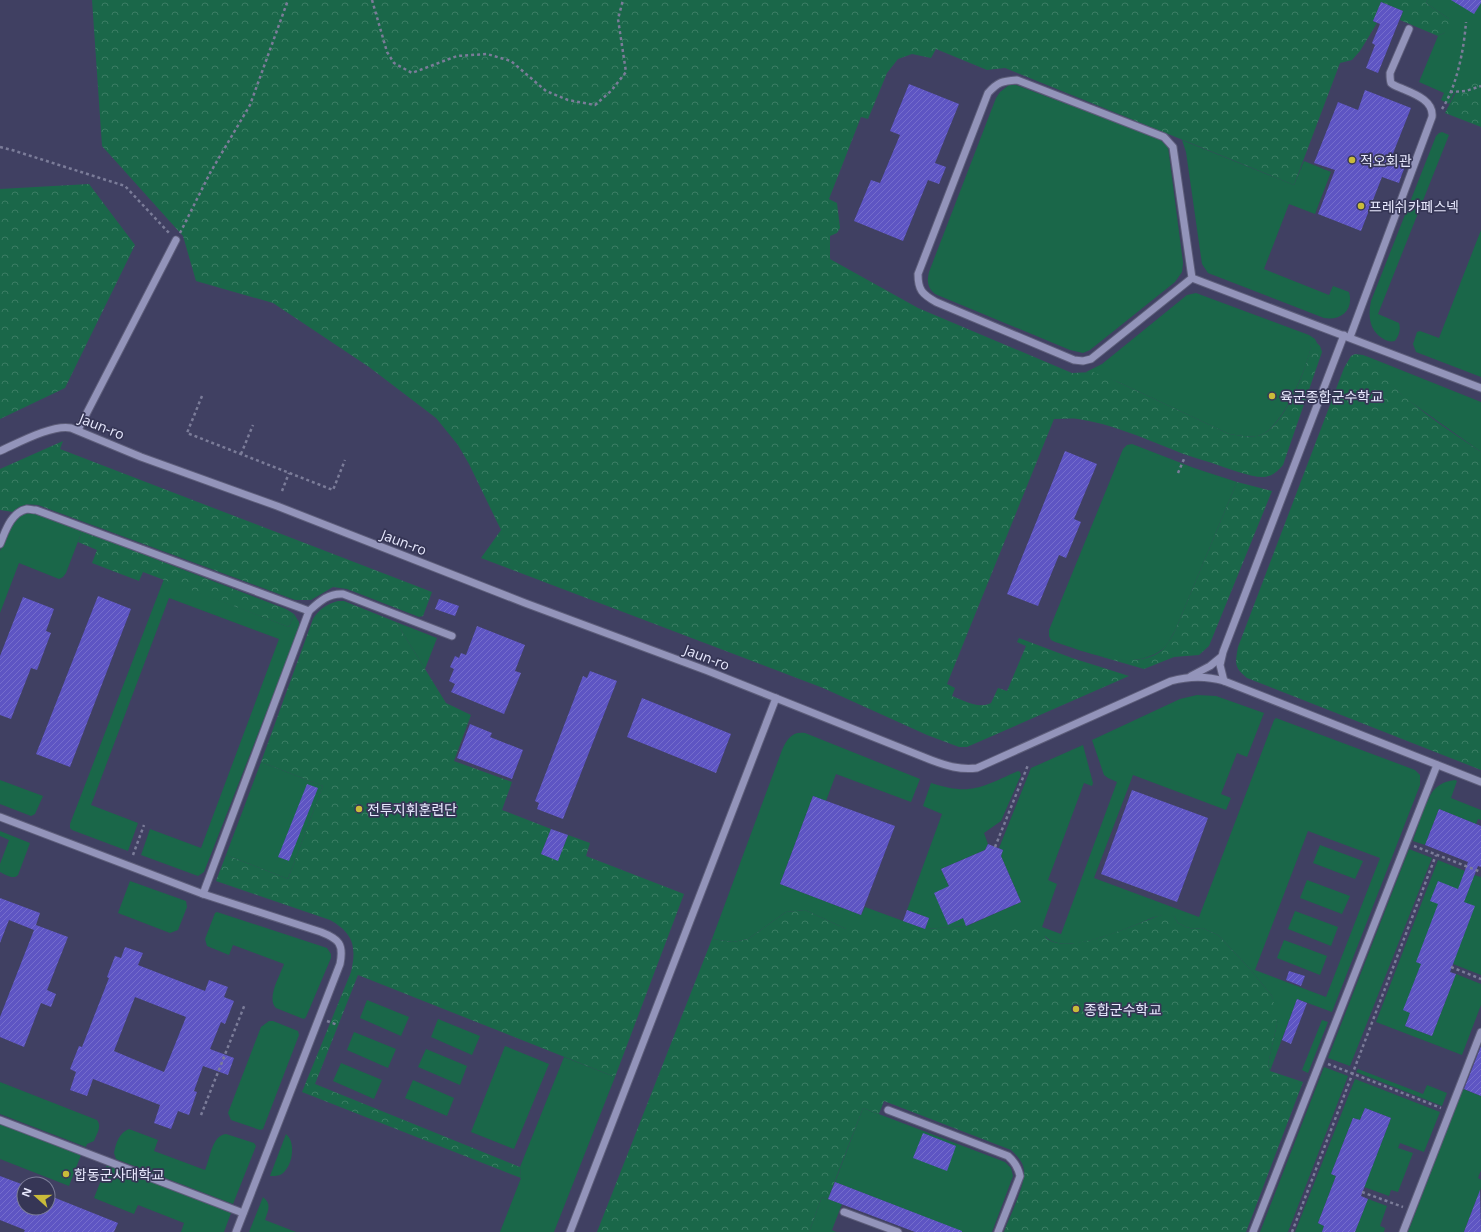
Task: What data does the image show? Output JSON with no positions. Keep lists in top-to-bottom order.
{
  "streets": {
    "street": ["Jaun-ro"]
  },
  "places": [
    "적오회관",
    "프레쉬카페스넥",
    "육군종합군수학교",
    "전투지휘훈련단",
    "종합군수학교",
    "합동군사대학교"
  ],
  "north": "left"
}
